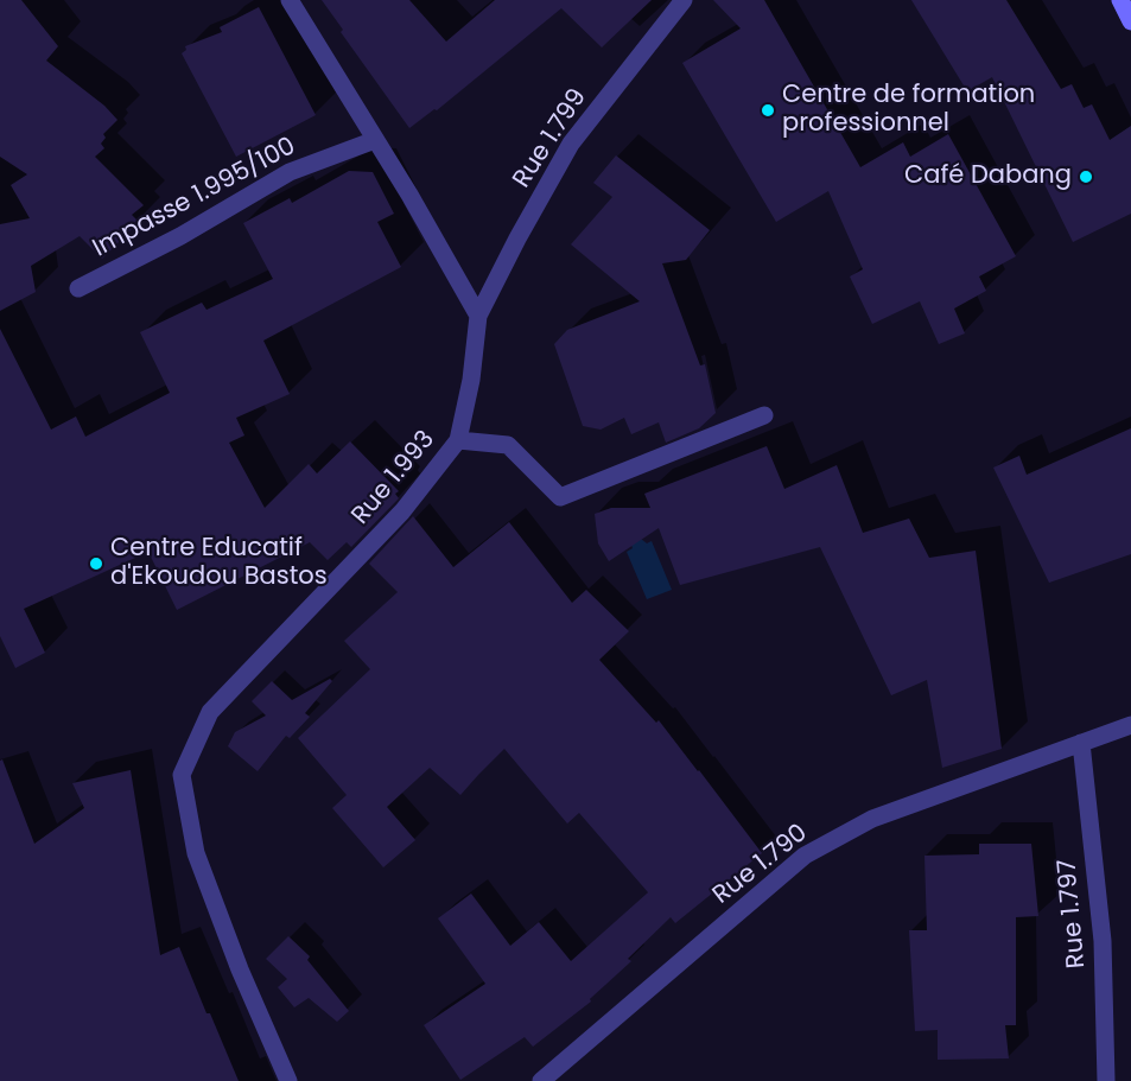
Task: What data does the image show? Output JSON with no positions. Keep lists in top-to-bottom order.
{
  "streets": {
    "street": [
      "Rue 1.799",
      "Impasse 1.995/100",
      "Rue 1.993",
      "Rue 1.790",
      "Rue 1.797"
    ]
  },
  "crossings": [
    ["Rue 1.799", "Rue 1.993"],
    ["Rue 1.790", "Rue 1.797"]
  ],
  "places": ["Centre de formation professionnel", "Café Dabang", "Centre Educatif d'Ekoudou Bastos"]
}
